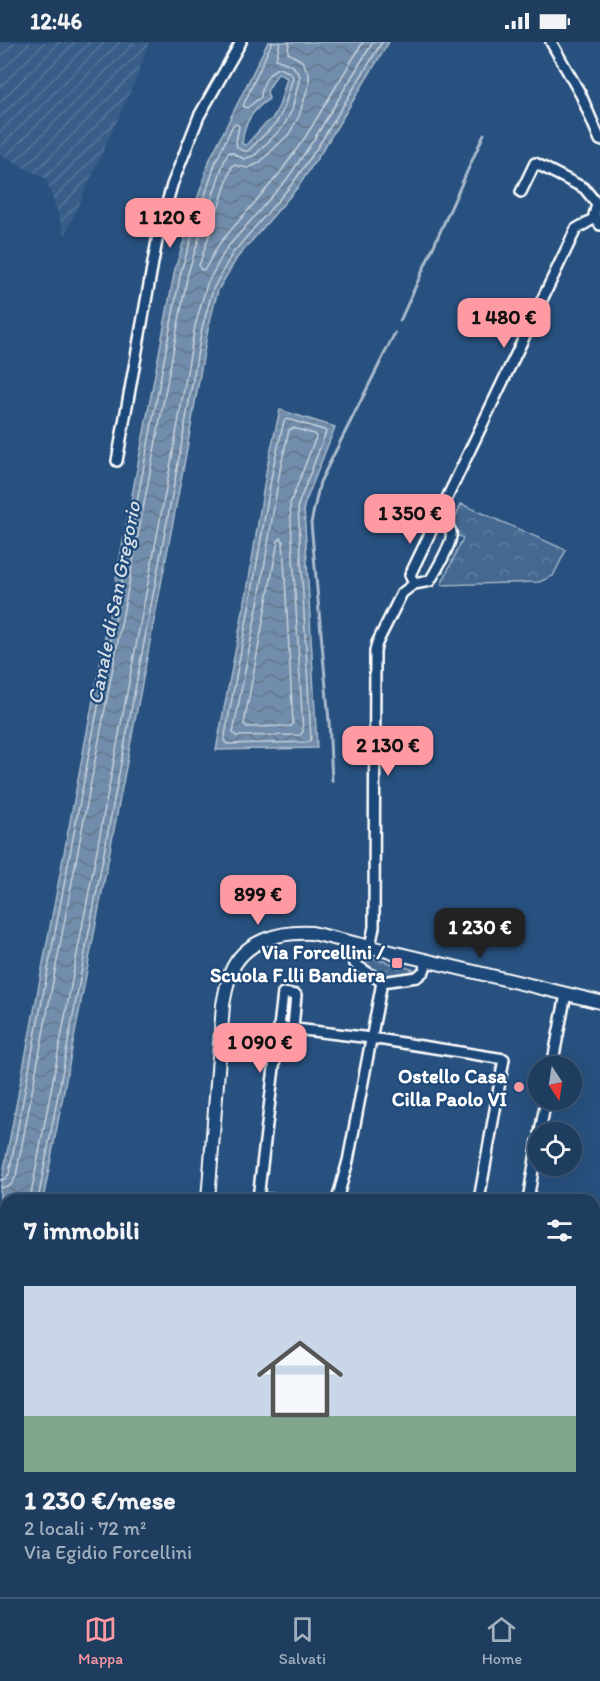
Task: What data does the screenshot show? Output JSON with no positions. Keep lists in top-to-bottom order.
{
  "water": ["Canale di San Gregorio"],
  "places": {
    "transit": ["Via Forcellini / Scuola F.lli Bandiera"],
    "other": ["Ostello Casa Cilla Paolo VI"]
  },
  "north": "bottom",
  "page": {
    "status": "12:46",
    "price": [
      "1 120 €",
      "1 480 €",
      "1 350 €",
      "2 130 €",
      "899 €",
      "1 230 €",
      "1 090 €"
    ],
    "heading": "7 immobili",
    "list": [
      {
        "name": "1 230 €/mese",
        "note": "2 locali · 72 m² · Via Egidio Forcellini"
      }
    ],
    "tabs": ["Mappa", "Salvati", "Home"]
  }
}
